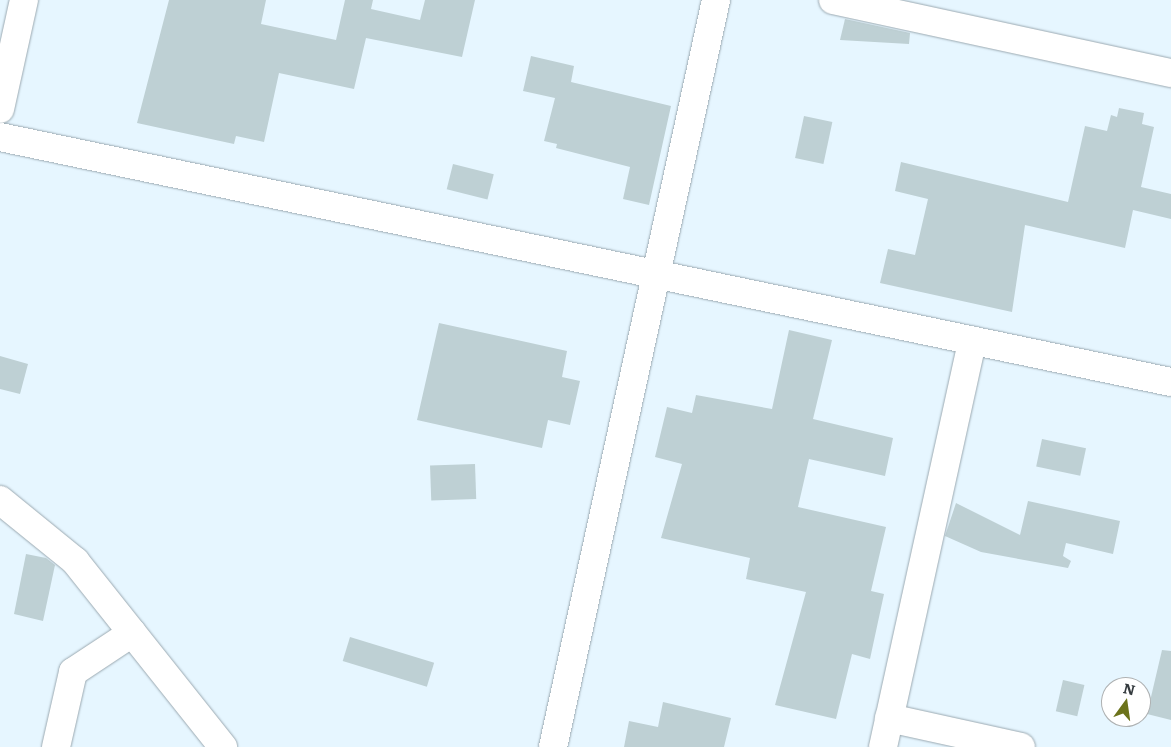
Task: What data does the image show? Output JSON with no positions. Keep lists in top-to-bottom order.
{
  "north": "top"
}
